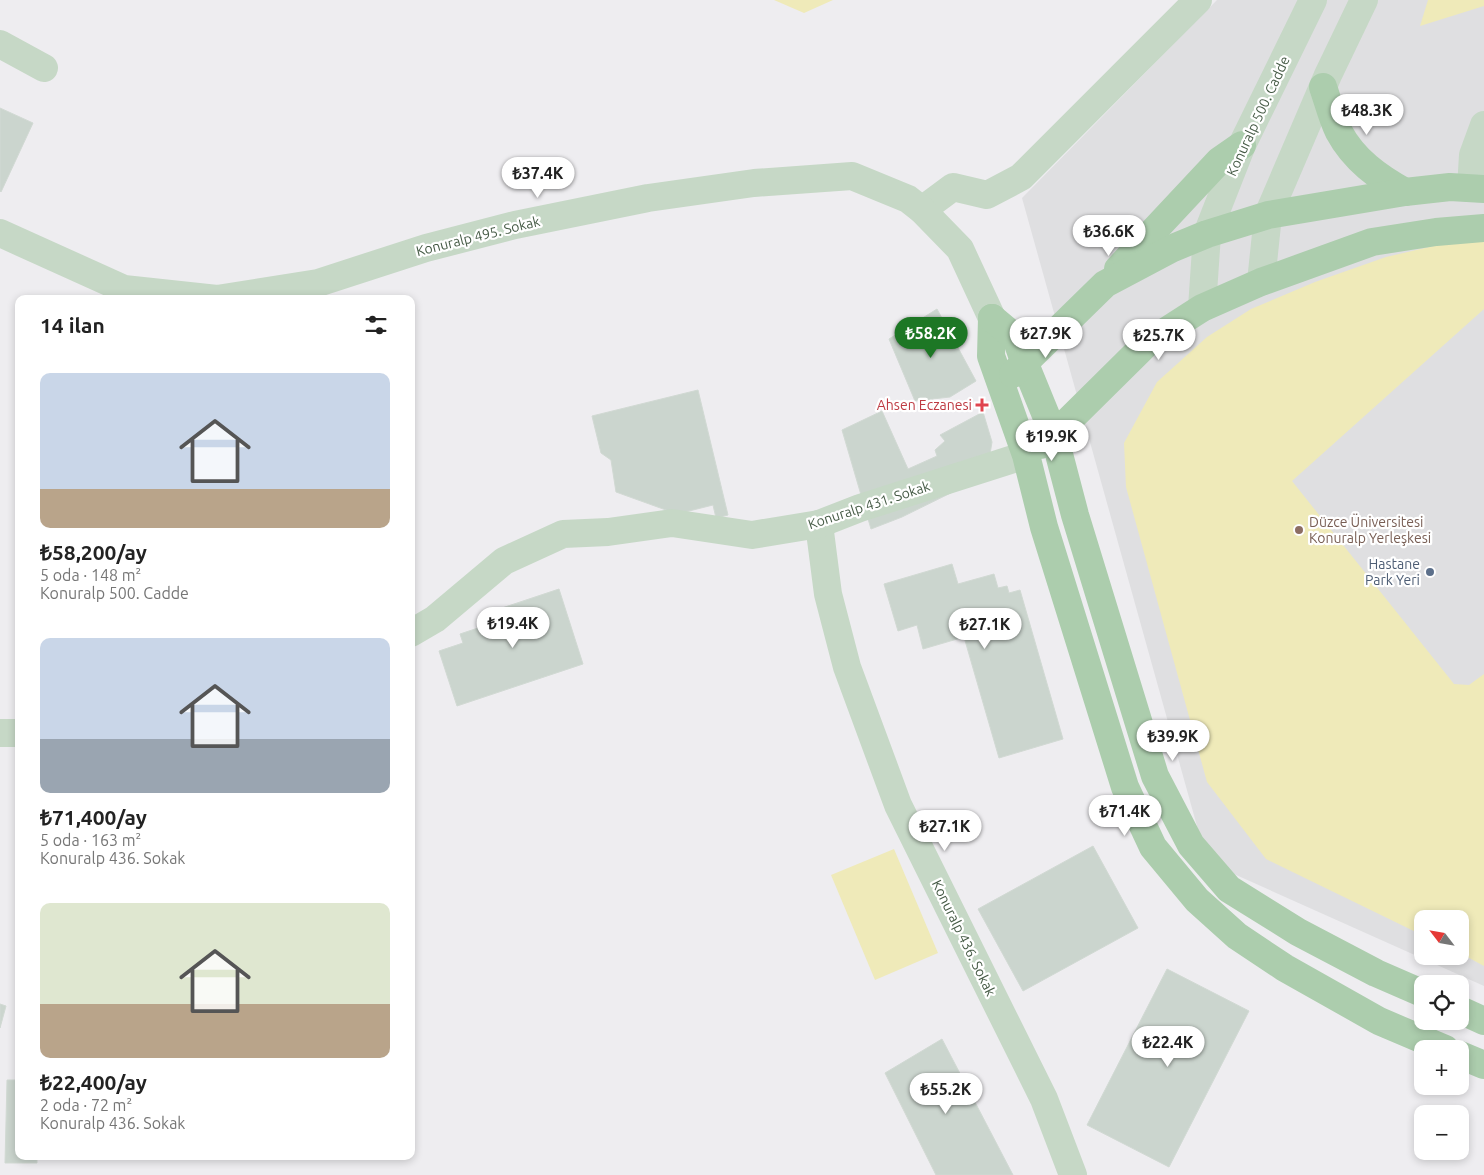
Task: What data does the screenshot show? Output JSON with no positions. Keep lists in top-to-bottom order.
{
  "streets": {
    "street": [
      "Konuralp 500. Cadde",
      "Konuralp 495. Sokak",
      "Konuralp 431. Sokak",
      "Konuralp 436. Sokak"
    ]
  },
  "crossings": [
    ["Konuralp 431. Sokak", "Konuralp 436. Sokak"]
  ],
  "places": {
    "health": ["Ahsen Eczanesi"],
    "other": ["Düzce Üniversitesi Konuralp Yerleşkesi", "Hastane Park Yeri"]
  },
  "north": "top left",
  "page": {
    "price": [
      "₺48.3K",
      "₺37.4K",
      "₺36.6K",
      "₺58.2K",
      "₺27.9K",
      "₺25.7K",
      "₺19.9K",
      "₺19.4K",
      "₺27.1K",
      "₺39.9K",
      "₺71.4K",
      "₺27.1K",
      "₺22.4K",
      "₺55.2K"
    ],
    "heading": "14 ilan",
    "list": [
      {
        "name": "₺58,200/ay",
        "note": "5 oda · 148 m² · Konuralp 500. Cadde"
      },
      {
        "name": "₺71,400/ay",
        "note": "5 oda · 163 m² · Konuralp 436. Sokak"
      },
      {
        "name": "₺22,400/ay",
        "note": "2 oda · 72 m² · Konuralp 436. Sokak"
      }
    ],
    "map_buttons": ["+", "−"]
  }
}
